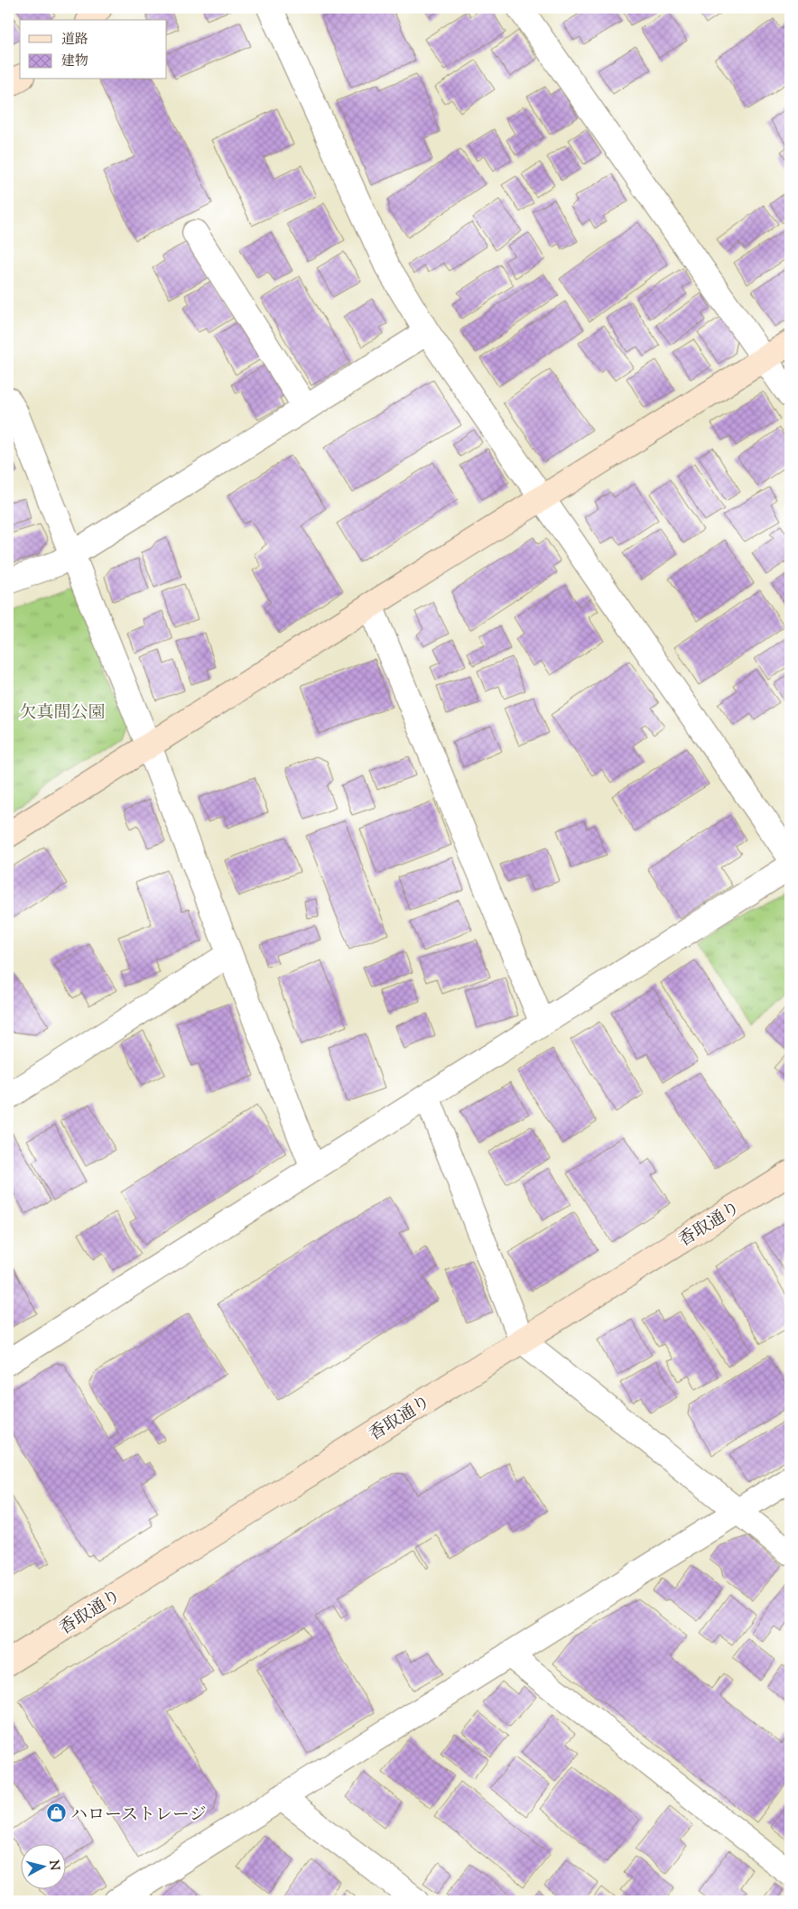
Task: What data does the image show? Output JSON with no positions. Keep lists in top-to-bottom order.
{
  "streets": {
    "street": ["香取通り"]
  },
  "parks": ["欠真間公園"],
  "places": {
    "shop": ["ハローストレージ"]
  },
  "legend": ["道路", "建物"],
  "north": "right"
}
